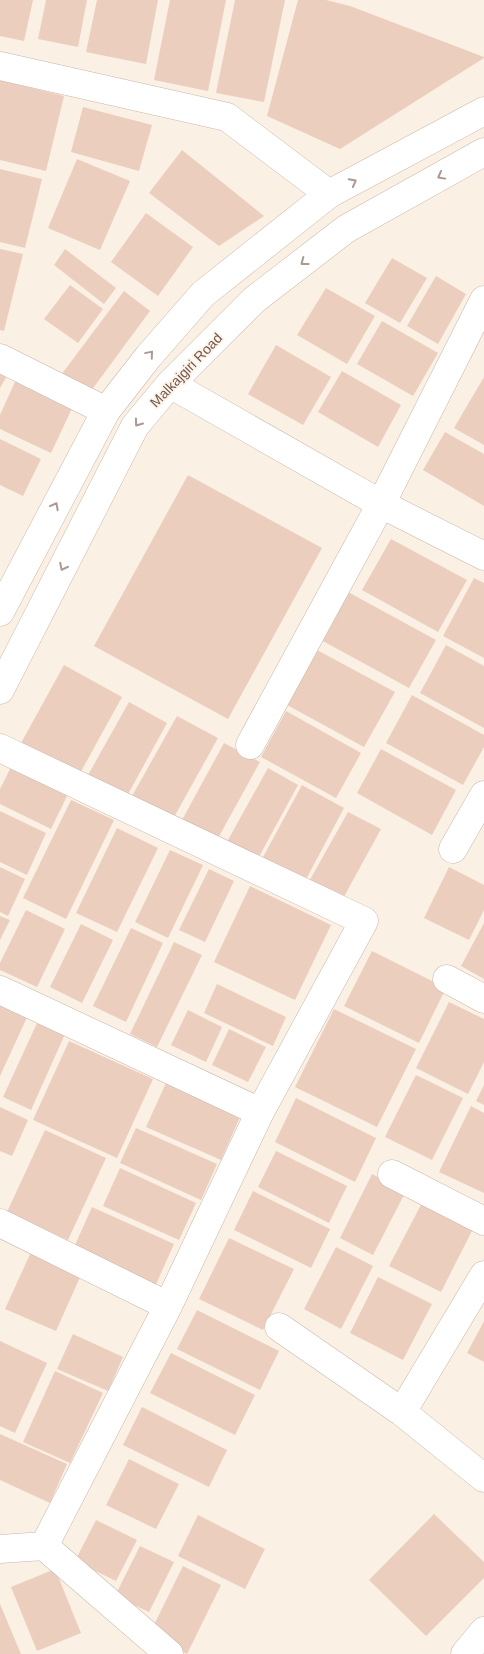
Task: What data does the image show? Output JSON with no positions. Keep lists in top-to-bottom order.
{
  "streets": {
    "street": ["Malkajgiri Road"]
  }
}
